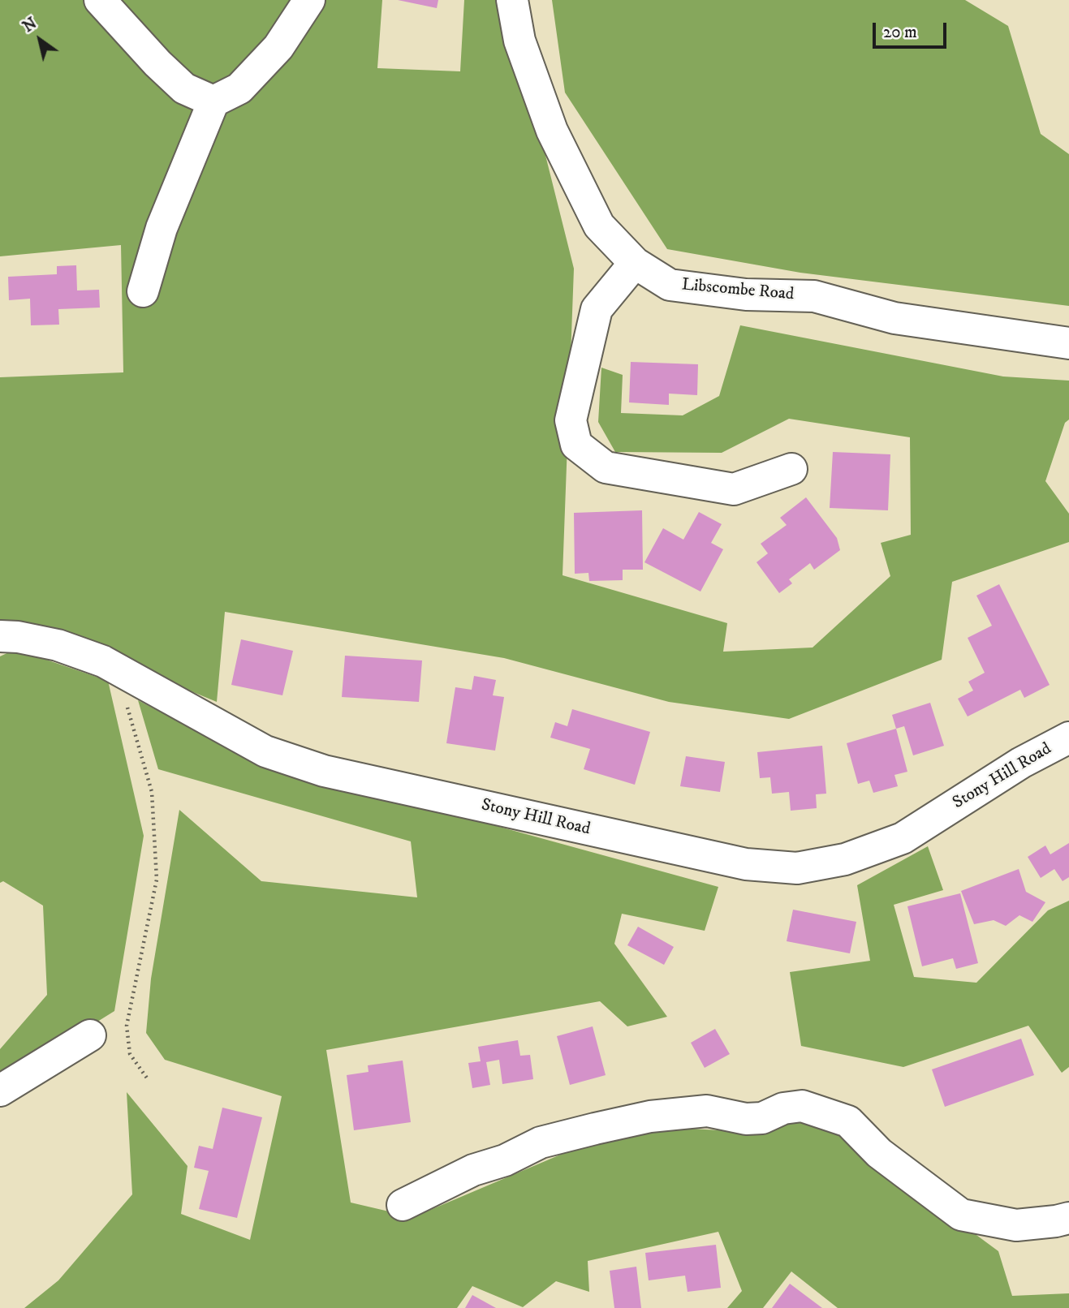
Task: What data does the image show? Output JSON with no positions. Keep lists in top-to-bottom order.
{
  "streets": {
    "street": ["Libscombe Road", "Stony Hill Road"]
  },
  "scale_bar": "20 m",
  "north": "top left"
}
